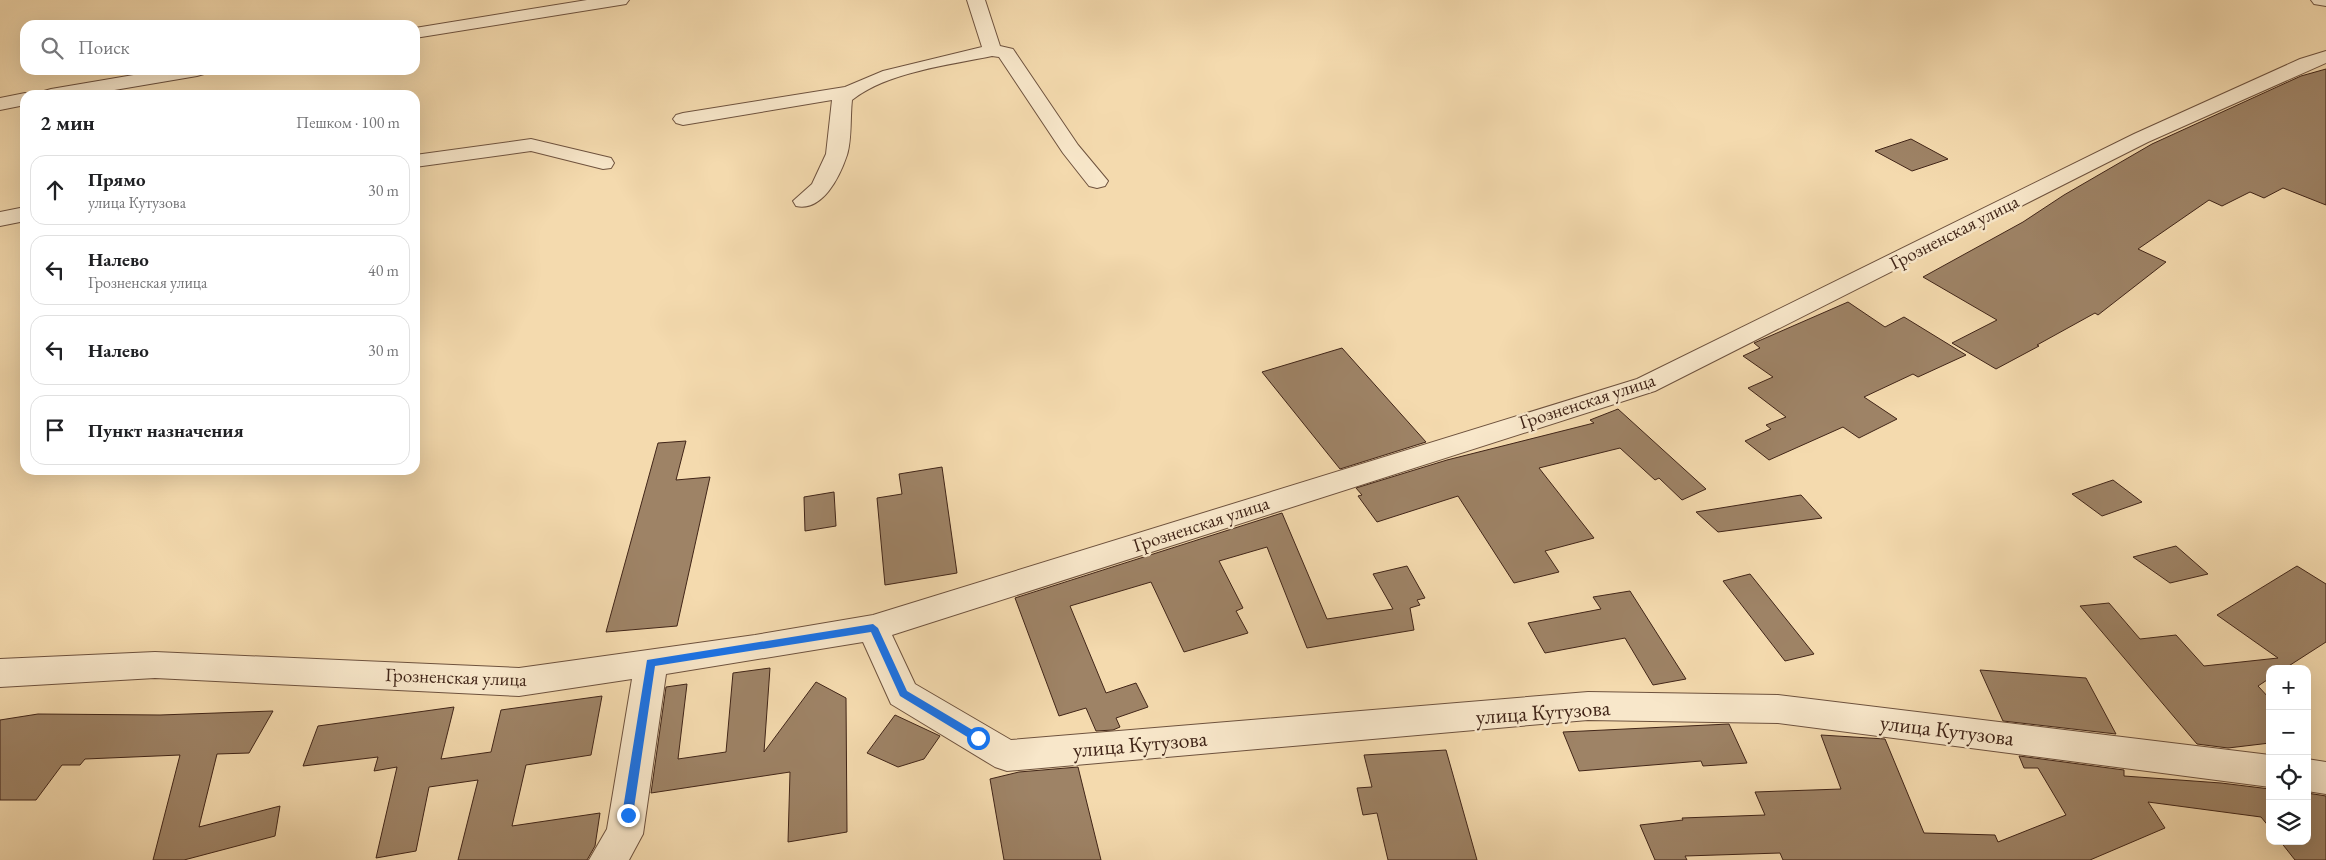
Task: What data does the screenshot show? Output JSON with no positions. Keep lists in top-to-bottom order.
{
  "streets": {
    "street": ["Грозненская улица", "улица Кутузова"]
  },
  "crossings": [
    ["Грозненская улица", "улица Кутузова"]
  ],
  "page": {
    "search": "Поиск",
    "heading": ["2 мин", "Пешком · 100 m"],
    "list": [
      ["Прямо", "улица Кутузова", "30 m"],
      ["Налево", "Грозненская улица", "40 m"],
      ["Налево", "30 m"],
      "Пункт назначения"
    ],
    "map_buttons": ["+", "−"]
  }
}
